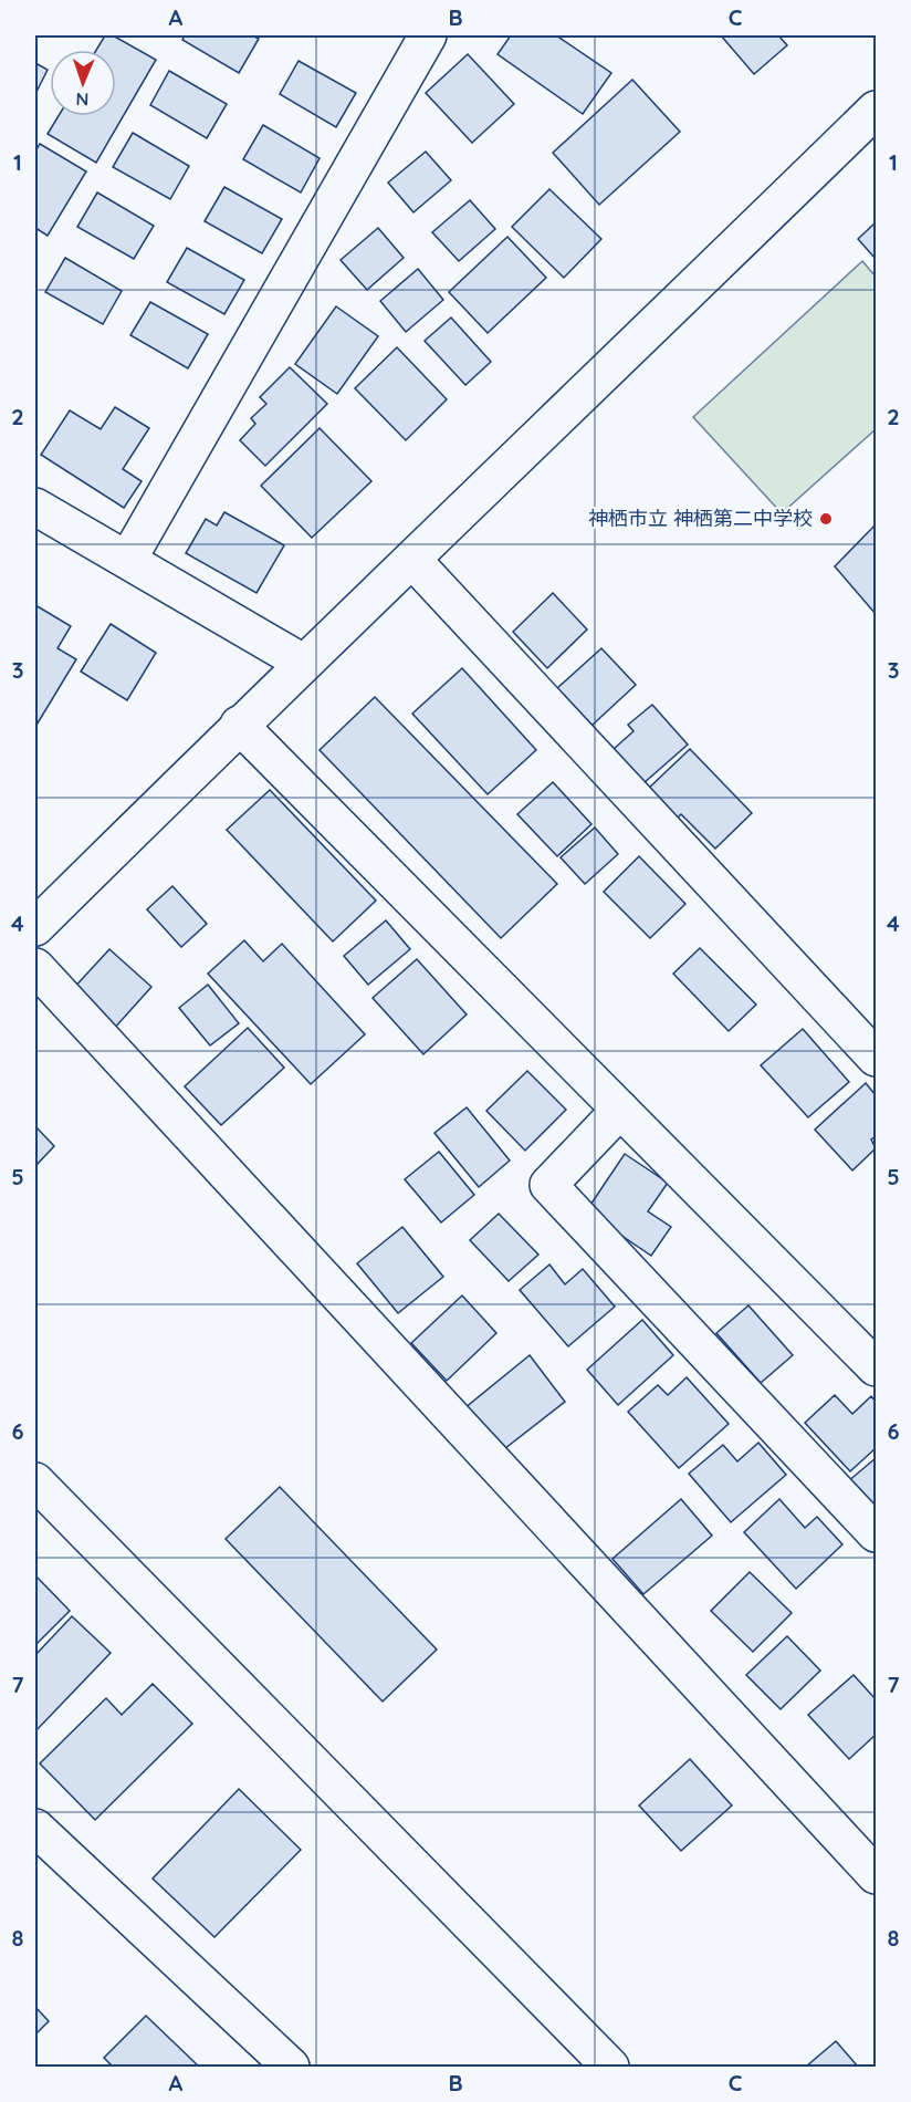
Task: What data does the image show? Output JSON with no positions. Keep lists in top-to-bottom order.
{
  "places": ["神栖市立 神栖第二中学校"],
  "north": "bottom",
  "grid": {
    "columns": ["A", "B", "C"],
    "rows": [
      "1",
      "2",
      "3",
      "4",
      "5",
      "6",
      "7",
      "8"
    ]
  }
}
